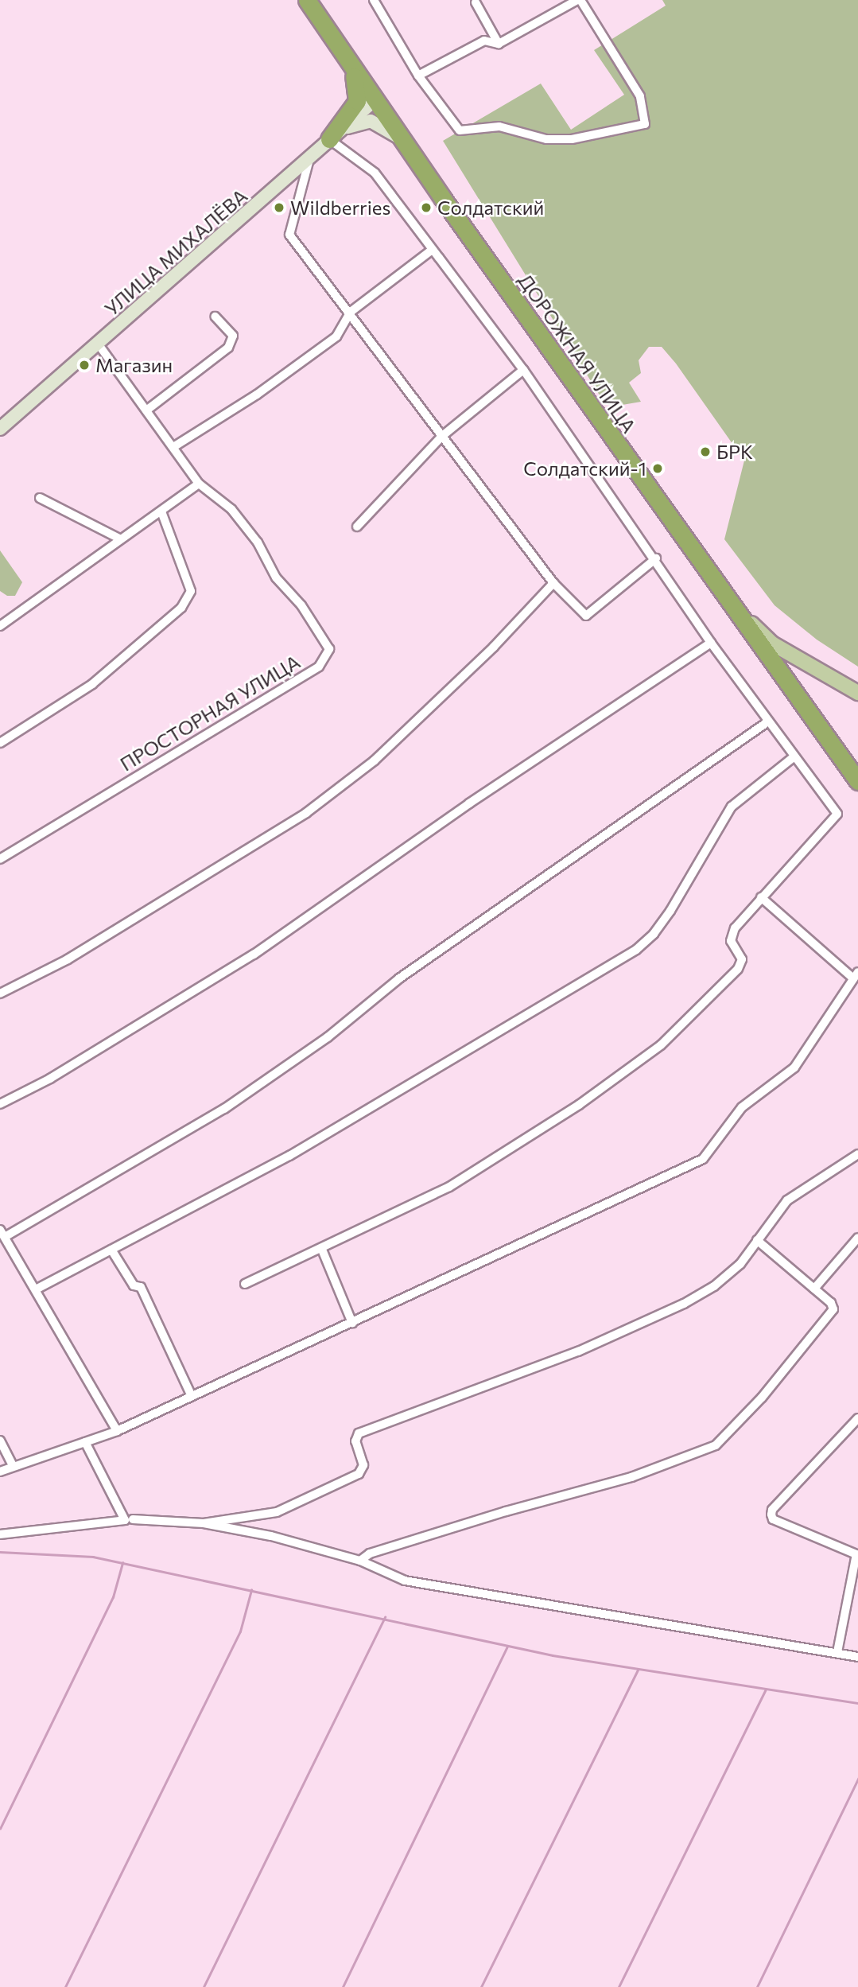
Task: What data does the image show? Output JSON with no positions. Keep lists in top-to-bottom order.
{
  "streets": {
    "highway": ["ДОРОЖНАЯ УЛИЦА"],
    "street": ["УЛИЦА МИХАЛЁВА", "ПРОСТОРНАЯ УЛИЦА"]
  },
  "crossings": [
    ["УЛИЦА МИХАЛЁВА", "ДОРОЖНАЯ УЛИЦА"],
    ["УЛИЦА МИХАЛЁВА", "ПРОСТОРНАЯ УЛИЦА"]
  ],
  "places": [
    "Wildberries",
    "Солдатский",
    "Магазин",
    "БРК",
    "Солдатский-1"
  ]
}
